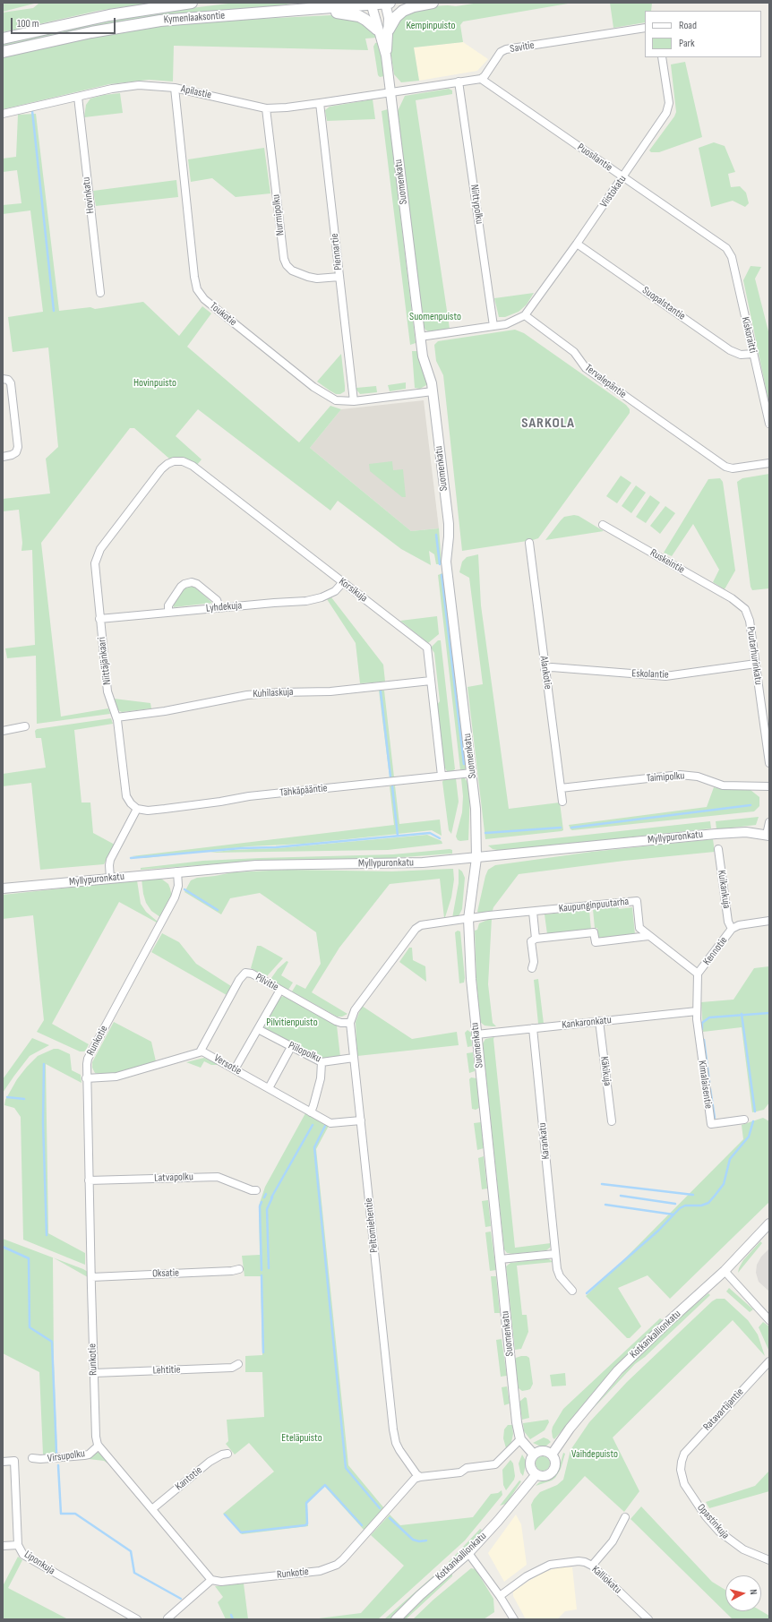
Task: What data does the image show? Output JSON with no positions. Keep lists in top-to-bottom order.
{
  "streets": {
    "main road": ["Kymenlaaksontie"],
    "street": [
      "Savitie",
      "Apilastie",
      "Puosilantie",
      "Suomenkatu",
      "Viistokatu",
      "Hovinkatu",
      "Niittypolku",
      "Nurmipolku",
      "Piennartie",
      "Suopalstantie",
      "Toukotie",
      "Kiskoraitti",
      "Tervalepäntie",
      "Ruskeintie",
      "Korsikuja",
      "Lyhdekuja",
      "Puutarhurinkatu",
      "Niittäjänkaari",
      "Alankotie",
      "Eskolantie",
      "Kuhilaskuja",
      "Taimipolku",
      "Tähkäpääntie",
      "Myllypuronkatu",
      "Kuikankuja",
      "Kaupunginpuutarha",
      "Kennotie",
      "Pilvitie",
      "Kankaronkatu",
      "Runkotie",
      "Piilopolku",
      "Versotie",
      "Käkikuja",
      "Kimalaisentie",
      "Karankatu",
      "Latvapolku",
      "Peltomiehentie",
      "Oksatie",
      "Kotkankallionkatu",
      "Lehtitie",
      "Ratavartijantie",
      "Virsupolku",
      "Kantotie",
      "Opastinkuja",
      "Liponkuja",
      "Kalliokatu"
    ]
  },
  "crossings": [
    ["Kymenlaaksontie", "Suomenkatu"],
    ["Savitie", "Puosilantie"],
    ["Apilastie", "Suomenkatu"],
    ["Apilastie", "Hovinkatu"],
    ["Apilastie", "Nurmipolku"],
    ["Apilastie", "Piennartie"],
    ["Apilastie", "Toukotie"],
    ["Puosilantie", "Viistokatu"],
    ["Puosilantie", "Kiskoraitti"],
    ["Suomenkatu", "Toukotie"],
    ["Suomenkatu", "Tähkäpääntie"],
    ["Suomenkatu", "Myllypuronkatu"],
    ["Suomenkatu", "Kaupunginpuutarha"],
    ["Suomenkatu", "Kankaronkatu"],
    ["Suomenkatu", "Peltomiehentie"],
    ["Suomenkatu", "Kotkankallionkatu"],
    ["Viistokatu", "Suopalstantie"],
    ["Viistokatu", "Tervalepäntie"],
    ["Nurmipolku", "Piennartie"],
    ["Piennartie", "Toukotie"],
    ["Suopalstantie", "Kiskoraitti"],
    ["Ruskeintie", "Puutarhurinkatu"],
    ["Korsikuja", "Lyhdekuja"],
    ["Korsikuja", "Niittäjänkaari"],
    ["Korsikuja", "Kuhilaskuja"],
    ["Korsikuja", "Tähkäpääntie"],
    ["Lyhdekuja", "Niittäjänkaari"],
    ["Puutarhurinkatu", "Eskolantie"],
    ["Niittäjänkaari", "Kuhilaskuja"],
    ["Niittäjänkaari", "Tähkäpääntie"],
    ["Alankotie", "Eskolantie"],
    ["Alankotie", "Taimipolku"],
    ["Myllypuronkatu", "Runkotie"],
    ["Kuikankuja", "Kennotie"],
    ["Kaupunginpuutarha", "Kennotie"],
    ["Kaupunginpuutarha", "Peltomiehentie"],
    ["Kennotie", "Kankaronkatu"],
    ["Kennotie", "Kimalaisentie"],
    ["Pilvitie", "Versotie"],
    ["Pilvitie", "Peltomiehentie"],
    ["Kankaronkatu", "Käkikuja"],
    ["Kankaronkatu", "Kimalaisentie"],
    ["Kankaronkatu", "Karankatu"],
    ["Runkotie", "Versotie"],
    ["Runkotie", "Latvapolku"],
    ["Runkotie", "Peltomiehentie"],
    ["Runkotie", "Oksatie"],
    ["Runkotie", "Lehtitie"],
    ["Runkotie", "Virsupolku"],
    ["Piilopolku", "Peltomiehentie"],
    ["Versotie", "Peltomiehentie"],
    ["Ratavartijantie", "Opastinkuja"]
  ],
  "districts": ["SARKOLA"],
  "parks": [
    "Kempinpuisto",
    "Suomenpuisto",
    "Hovinpuisto",
    "Pilvitienpuisto",
    "Eteläpuisto",
    "Vaihdepuisto"
  ],
  "legend": ["Road", "Park"],
  "scale_bar": "100 m",
  "north": "right"
}
